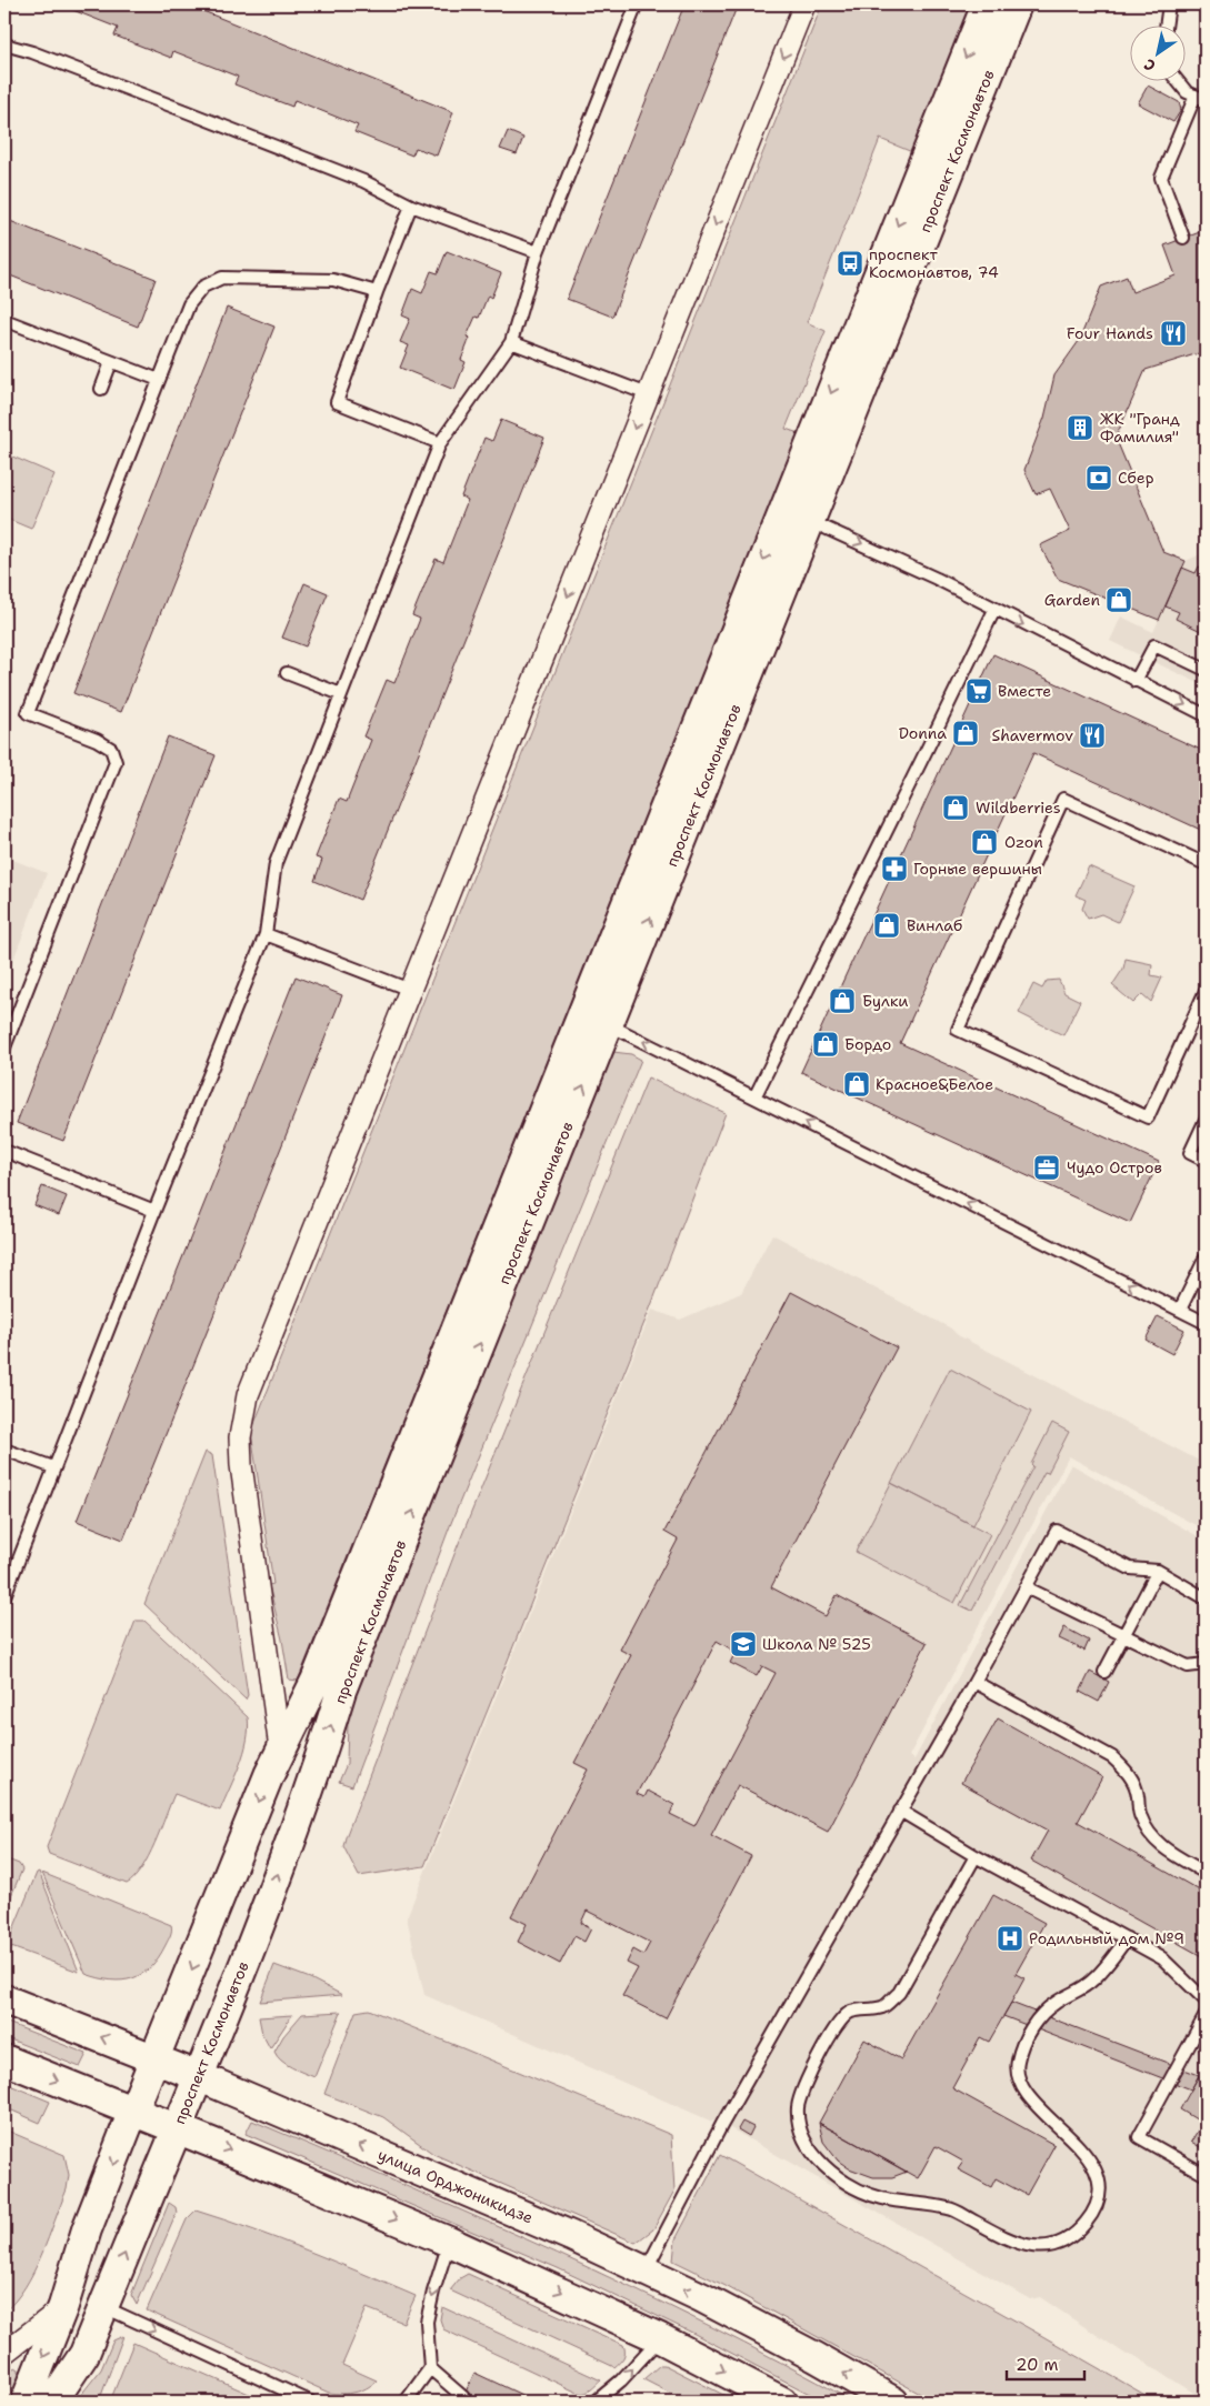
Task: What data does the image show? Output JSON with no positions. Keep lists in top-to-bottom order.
{
  "streets": {
    "street": ["проспект Космонавтов", "улица Орджоникидзе"]
  },
  "crossings": [
    ["проспект Космонавтов", "улица Орджоникидзе"]
  ],
  "places": {
    "bus stop": ["проспект Космонавтов, 74"],
    "restaurant": ["Four Hands", "Shavermov"],
    "building": ["ЖК \"Гранд Фамилия\""],
    "bank": ["Сбер"],
    "shop": [
      "Garden",
      "Donna",
      "Wildberries",
      "Ozon",
      "Винлаб",
      "Булки",
      "Бордо",
      "Красное&Белое"
    ],
    "supermarket": ["Вместе"],
    "pharmacy": ["Горные вершины"],
    "office": ["Чудо Остров"],
    "school or university": ["Школа № 525"],
    "hospital": ["Родильный дом №9"]
  },
  "scale_bar": "20 m",
  "north": "bottom left"
}
